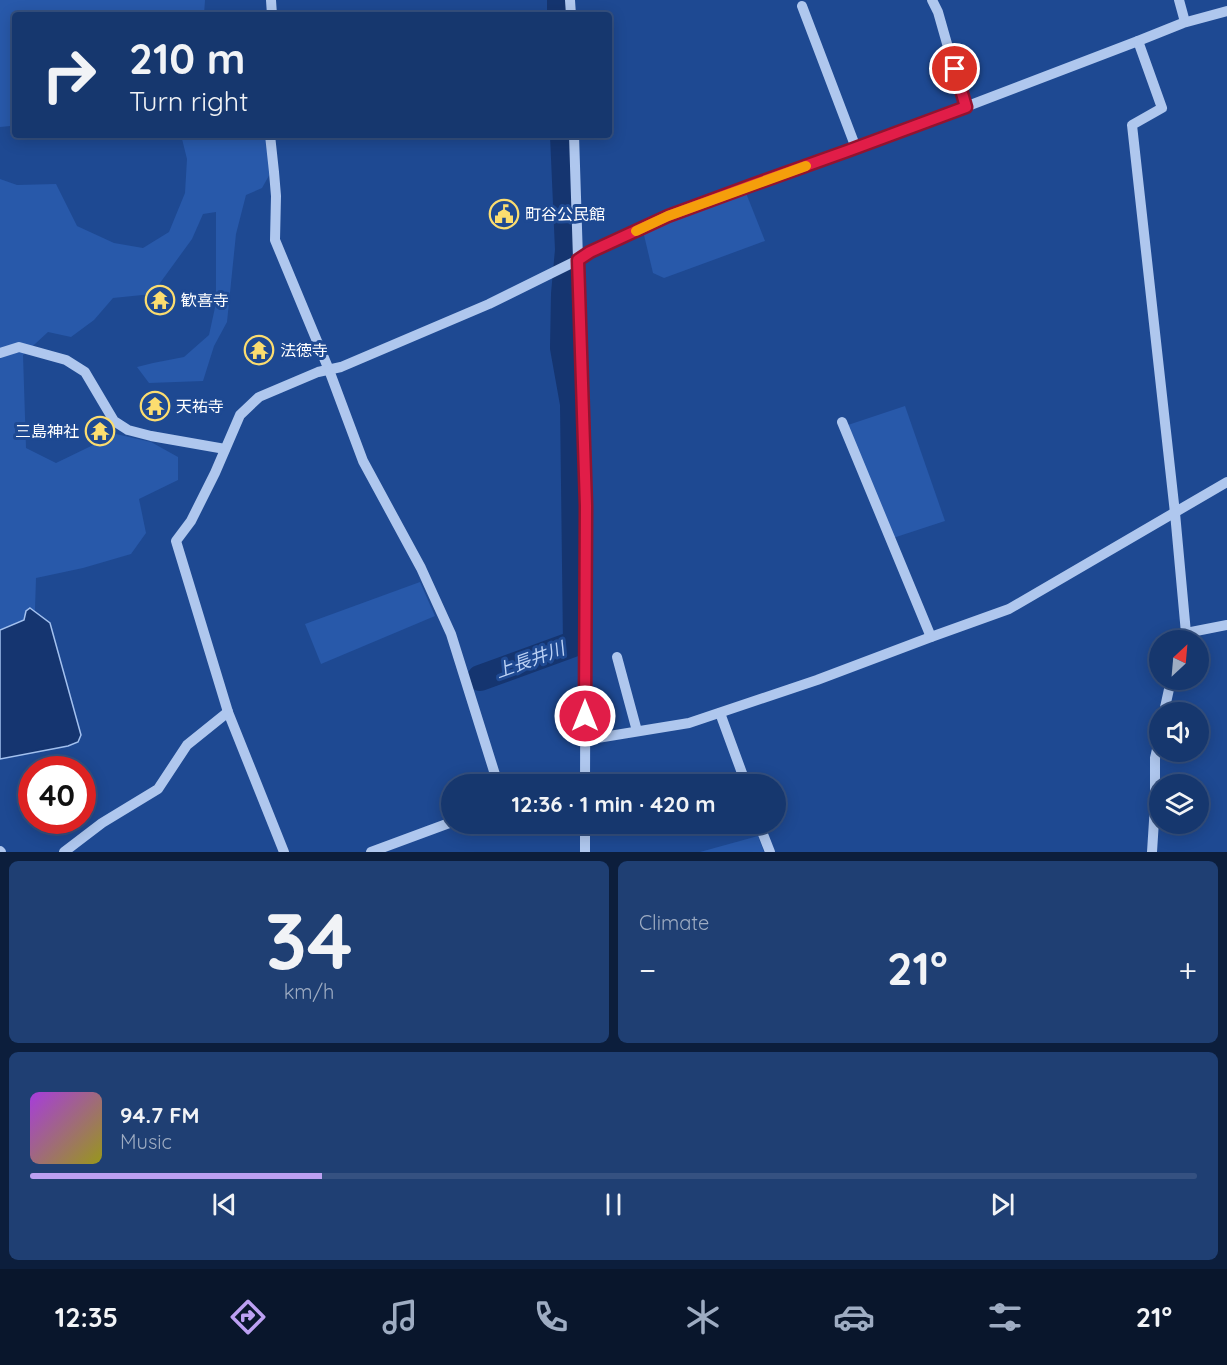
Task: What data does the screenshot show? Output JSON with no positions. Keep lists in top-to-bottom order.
{
  "water": ["上長井川"],
  "places": {
    "public building": ["町谷公民館"],
    "temple": [
      "歓喜寺",
      "法徳寺",
      "天祐寺",
      "三島神社"
    ]
  },
  "north": "top right",
  "page": {
    "turn": ["210 m", "Turn right"],
    "limit": "40",
    "trip": "12:36 · 1 min · 420 m",
    "tile": [
      ["34", "km/h"],
      "Climate"
    ],
    "heat": ["−", "21°", "+"],
    "song": ["94.7 FM", "Music"],
    "tabs": ["12:35", "21°"]
  }
}
